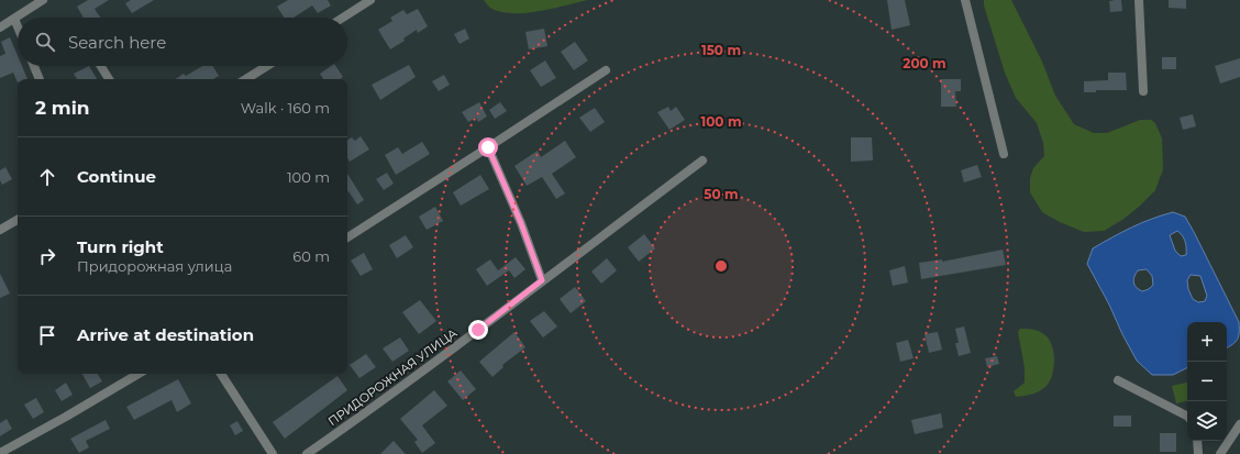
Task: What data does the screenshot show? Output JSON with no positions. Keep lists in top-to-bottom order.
{
  "streets": {
    "street": ["ПРИДОРОЖНАЯ УЛИЦА"]
  },
  "page": {
    "search": "Search here",
    "heading": ["2 min", "Walk · 160 m"],
    "list": [
      ["Continue", "100 m"],
      ["Turn right", "Придорожная улица", "60 m"],
      "Arrive at destination"
    ],
    "map_buttons": ["+", "−"]
  },
  "rings": [
    "150 m",
    "200 m",
    "100 m",
    "50 m"
  ]
}
